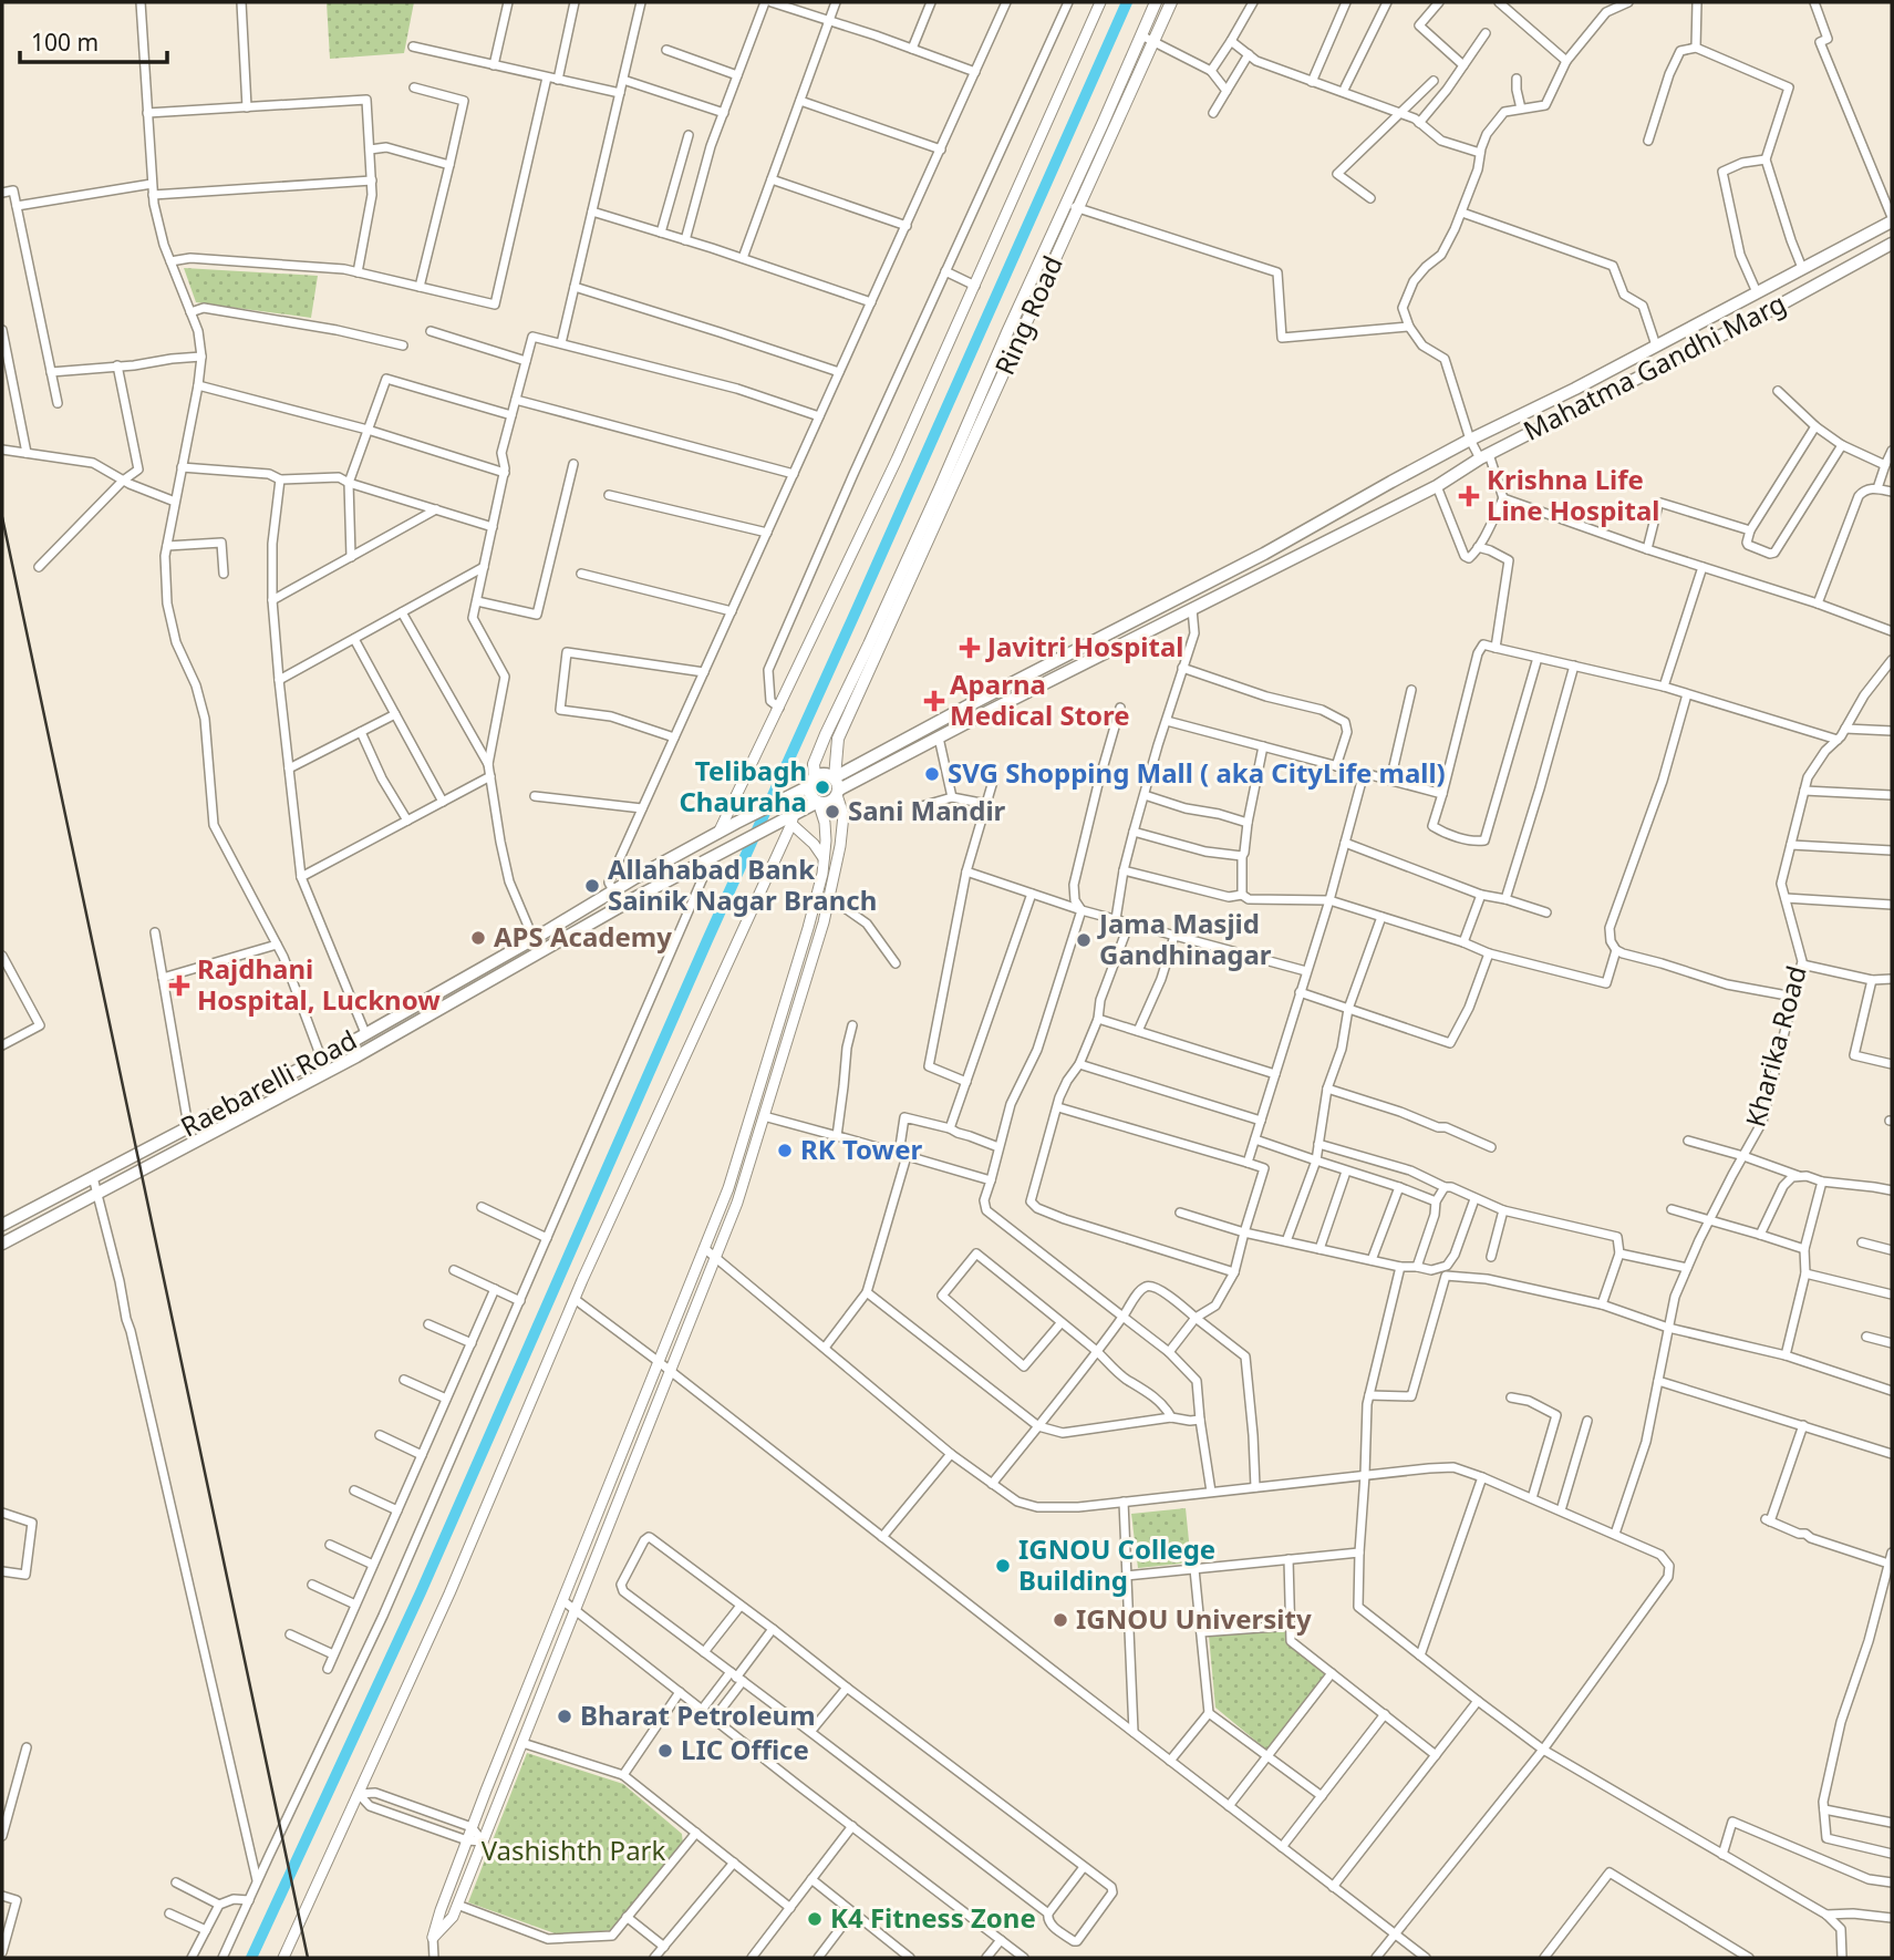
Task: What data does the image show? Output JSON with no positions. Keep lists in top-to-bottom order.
{
  "streets": {
    "main road": ["Ring Road", "Mahatma Gandhi Marg", "Raebarelli Road"],
    "street": ["Kharika Road"]
  },
  "crossings": [
    ["Ring Road", "Mahatma Gandhi Marg"],
    ["Ring Road", "Raebarelli Road"],
    ["Mahatma Gandhi Marg", "Raebarelli Road"]
  ],
  "parks": ["Vashishth Park"],
  "places": {
    "health": [
      "Krishna Life Line Hospital",
      "Javitri Hospital",
      "Aparna Medical Store",
      "Rajdhani Hospital, Lucknow"
    ],
    "other": [
      "SVG Shopping Mall ( aka CityLife mall)",
      "Telibagh Chauraha",
      "Sani Mandir",
      "Allahabad Bank Sainik Nagar Branch",
      "APS Academy",
      "Jama Masjid Gandhinagar",
      "RK Tower",
      "IGNOU College Building",
      "IGNOU University",
      "Bharat Petroleum",
      "LIC Office",
      "K4 Fitness Zone"
    ]
  },
  "scale_bar": "100 m"
}
